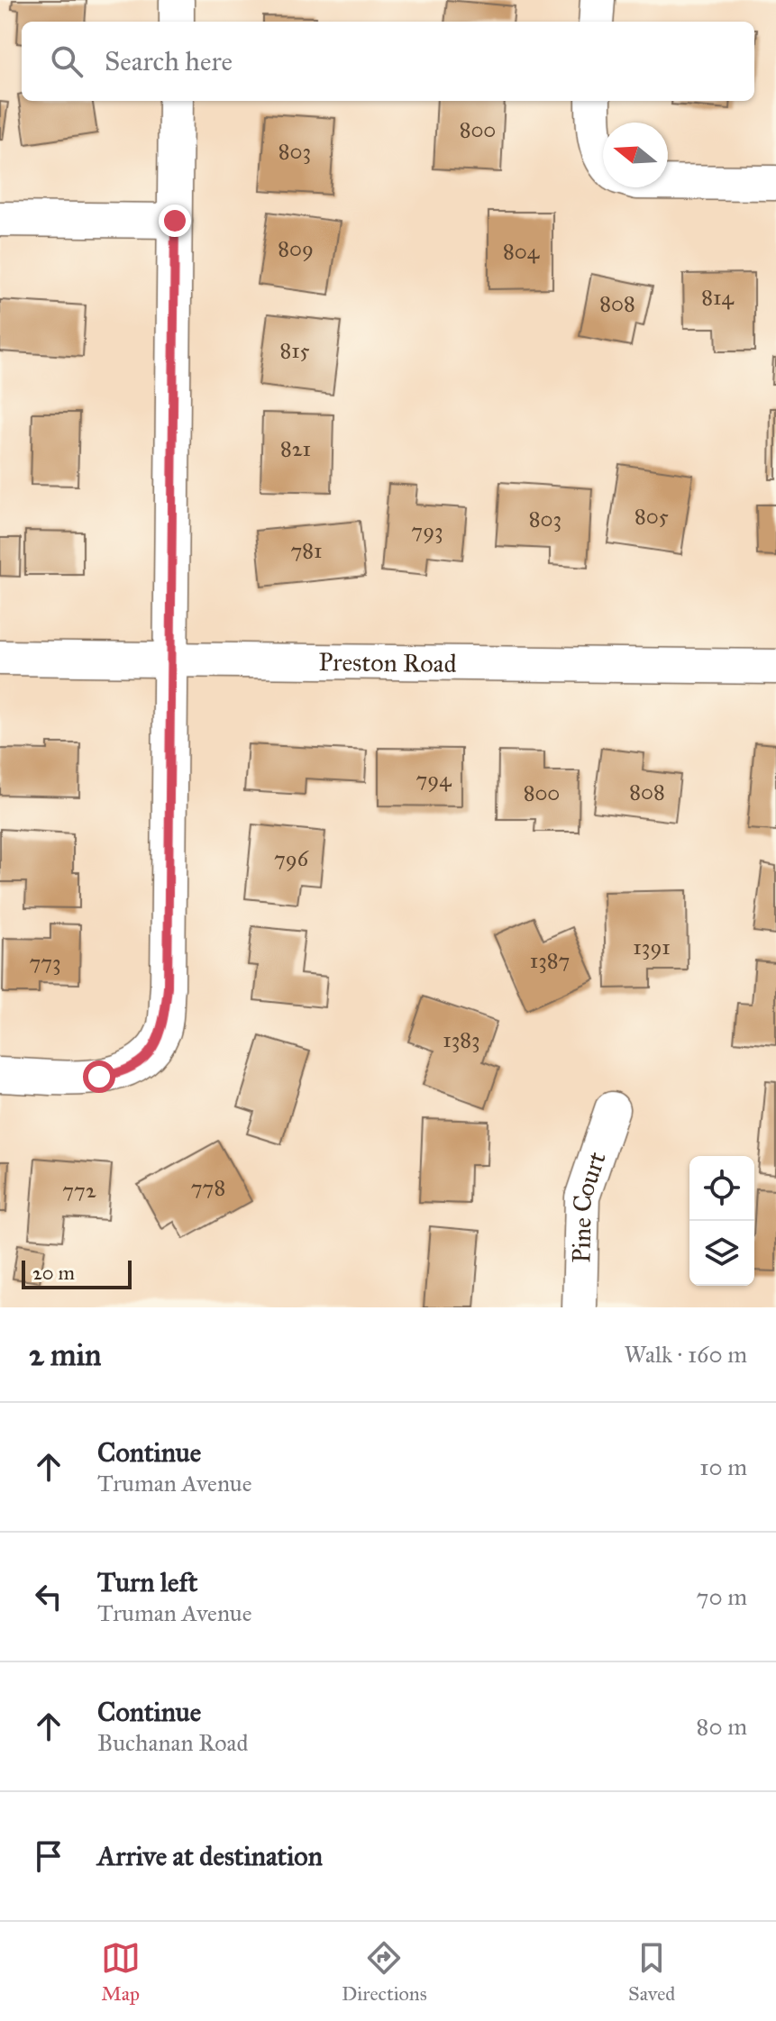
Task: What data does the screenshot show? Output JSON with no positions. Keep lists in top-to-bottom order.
{
  "streets": {
    "street": ["Preston Road", "Pine Court"]
  },
  "house_numbers": [
    "800",
    "803",
    "809",
    "804",
    "814",
    "808",
    "815",
    "821",
    "805",
    "803",
    "793",
    "781",
    "794",
    "808",
    "800",
    "796",
    "1391",
    "1387",
    "773",
    "1383",
    "778",
    "772"
  ],
  "scale_bar": "20 m",
  "north": "left",
  "page": {
    "search": "Search here",
    "scale": "20 m",
    "heading": ["2 min", "Walk · 160 m"],
    "list": [
      ["Continue", "Truman Avenue", "10 m"],
      ["Turn left", "Truman Avenue", "70 m"],
      ["Continue", "Buchanan Road", "80 m"],
      "Arrive at destination"
    ],
    "nav": ["Map", "Directions", "Saved"]
  }
}
